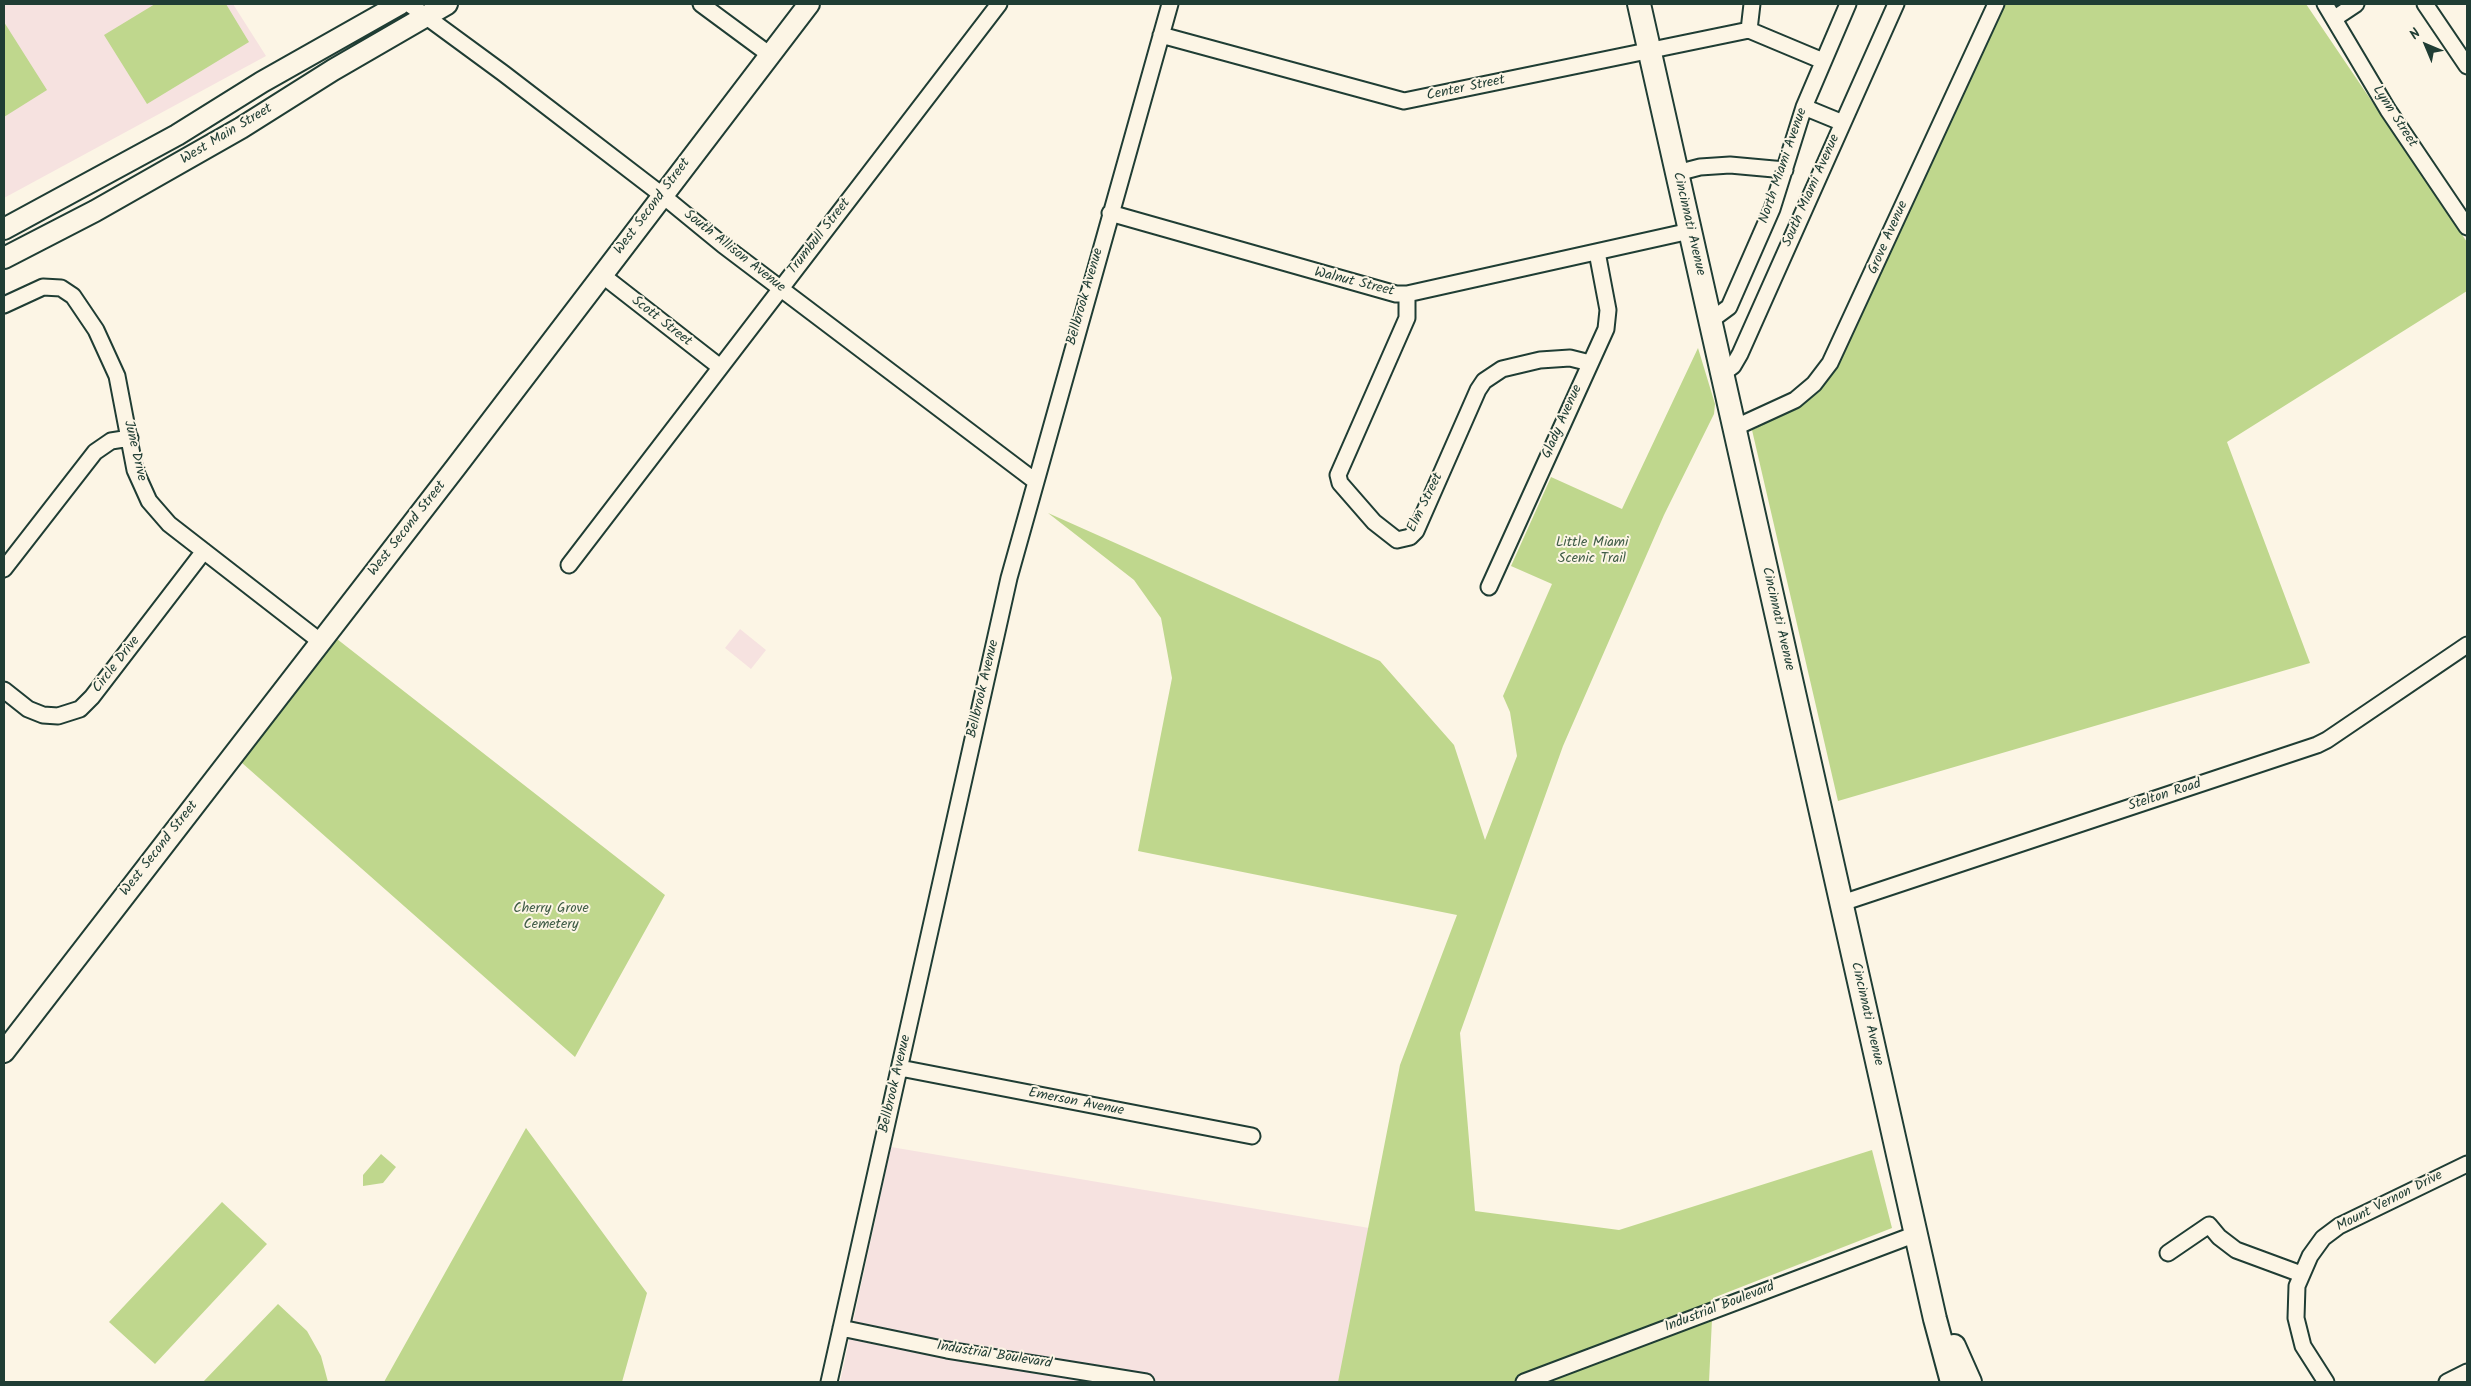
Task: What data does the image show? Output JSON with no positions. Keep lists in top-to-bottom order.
{
  "streets": {
    "highway": ["Cincinnati Avenue"],
    "main road": ["West Main Street", "West Second Street"],
    "street": [
      "Center Street",
      "Lynn Street",
      "North Miami Avenue",
      "South Miami Avenue",
      "Trumbull Street",
      "Grove Avenue",
      "South Allison Avenue",
      "Walnut Street",
      "Bellbrook Avenue",
      "Scott Street",
      "Glady Avenue",
      "June Drive",
      "Elm Street",
      "Circle Drive",
      "Stelton Road",
      "Emerson Avenue",
      "Mount Vernon Drive",
      "Industrial Boulevard"
    ]
  },
  "crossings": [
    ["Center Street", "Cincinnati Avenue"],
    ["Center Street", "Bellbrook Avenue"],
    ["West Main Street", "South Allison Avenue"],
    ["North Miami Avenue", "Cincinnati Avenue"],
    ["South Miami Avenue", "Cincinnati Avenue"],
    ["West Second Street", "South Allison Avenue"],
    ["West Second Street", "Scott Street"],
    ["West Second Street", "June Drive"],
    ["Cincinnati Avenue", "Grove Avenue"],
    ["Cincinnati Avenue", "Walnut Street"],
    ["Cincinnati Avenue", "Stelton Road"],
    ["Cincinnati Avenue", "Industrial Boulevard"],
    ["Trumbull Street", "South Allison Avenue"],
    ["Trumbull Street", "Scott Street"],
    ["South Allison Avenue", "Bellbrook Avenue"],
    ["Walnut Street", "Bellbrook Avenue"],
    ["Walnut Street", "Glady Avenue"],
    ["Walnut Street", "Elm Street"],
    ["Bellbrook Avenue", "Emerson Avenue"],
    ["Bellbrook Avenue", "Industrial Boulevard"],
    ["Glady Avenue", "Elm Street"],
    ["June Drive", "Circle Drive"]
  ],
  "parks": ["Little Miami Scenic Trail", "Cherry Grove Cemetery"],
  "north": "top left"
}
